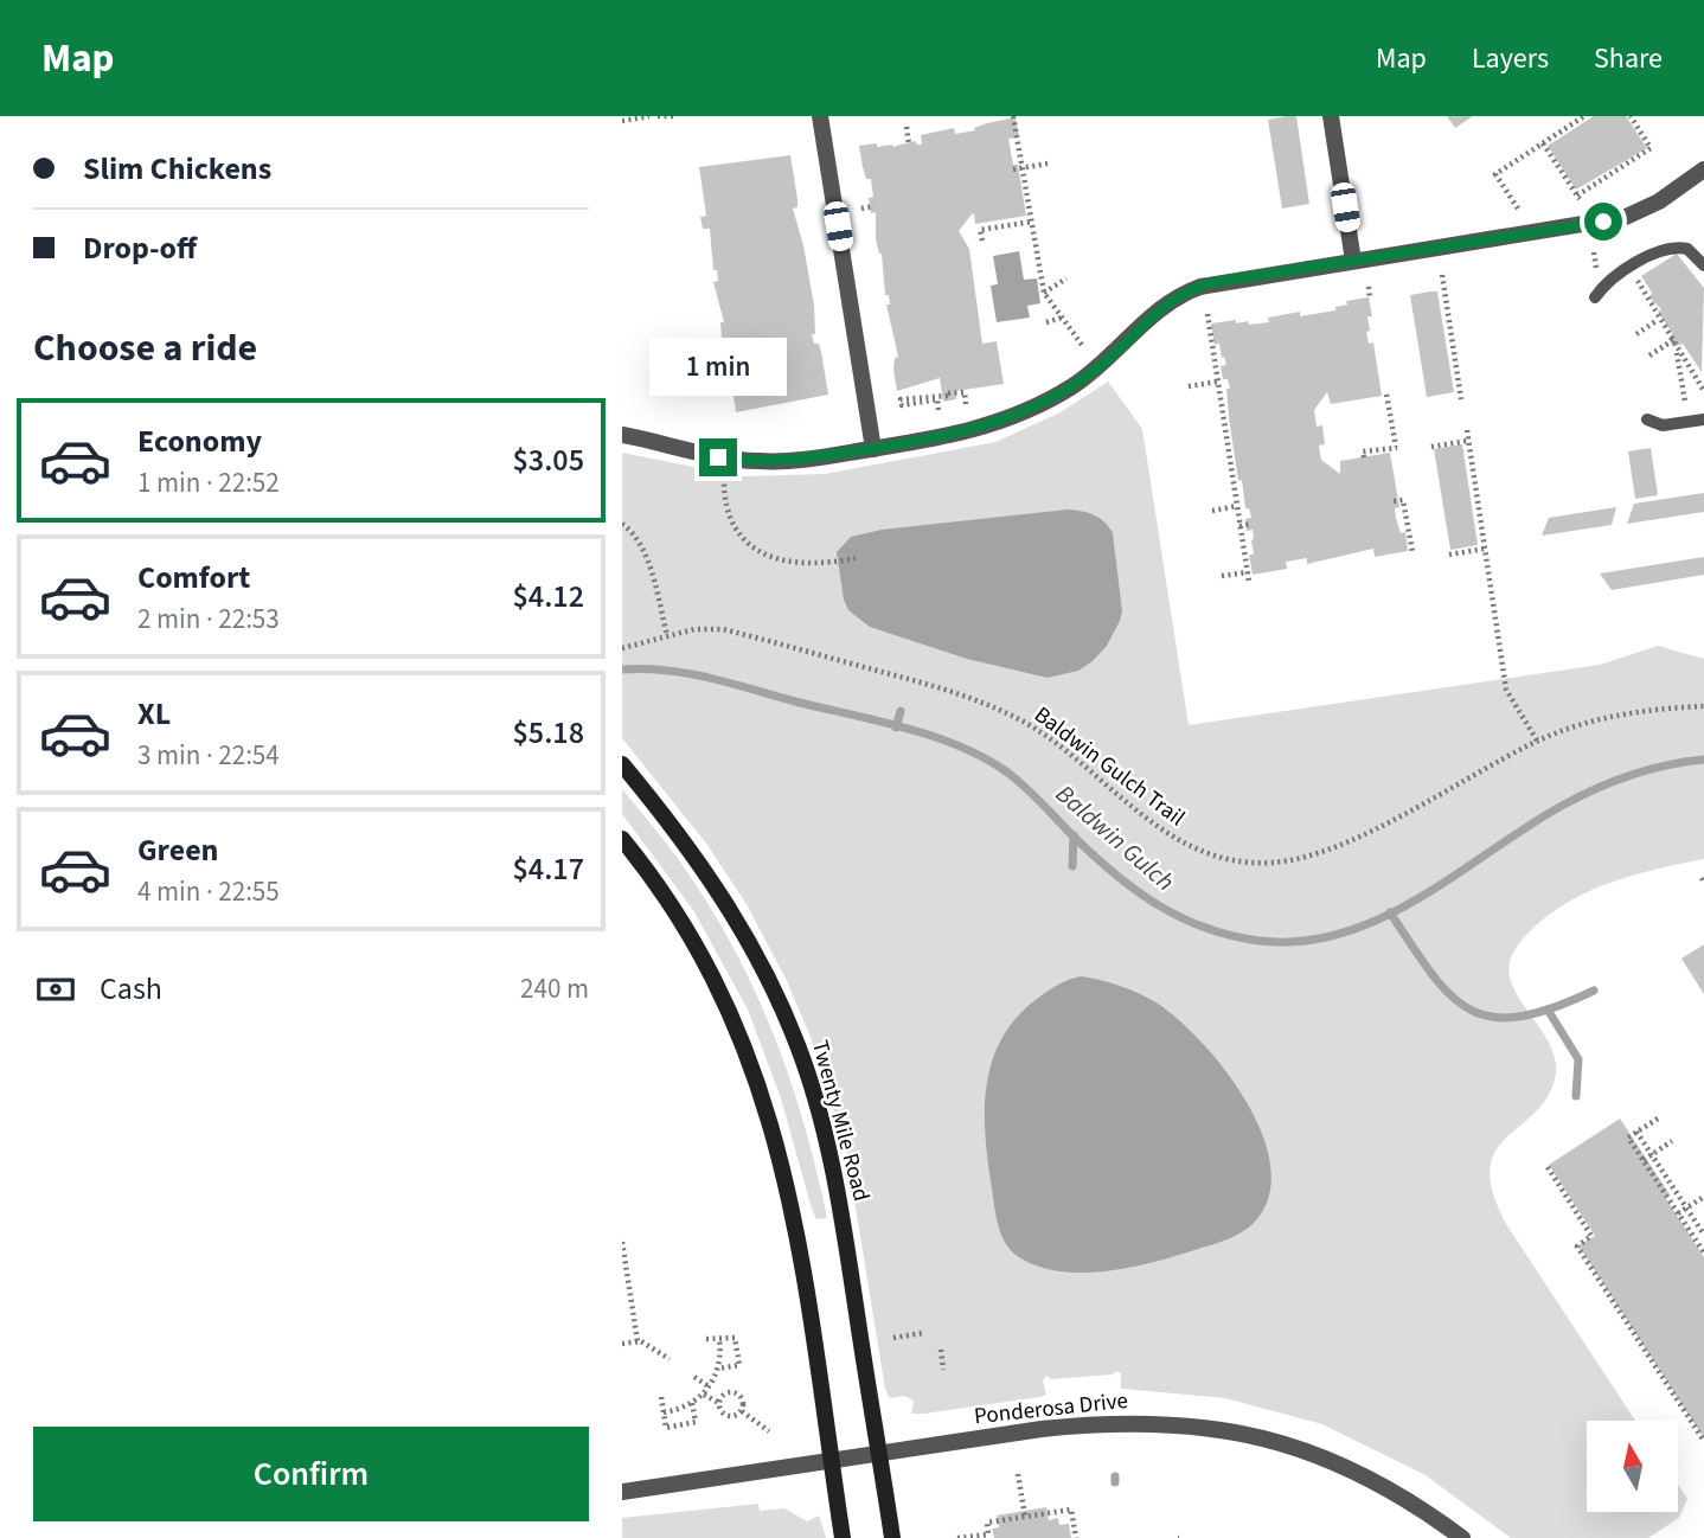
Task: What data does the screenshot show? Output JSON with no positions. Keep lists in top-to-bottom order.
{
  "streets": {
    "main road": ["Twenty Mile Road"],
    "street": ["Ponderosa Drive"],
    "path": ["Baldwin Gulch Trail"]
  },
  "crossings": [
    ["Twenty Mile Road", "Ponderosa Drive"]
  ],
  "water": ["Baldwin Gulch"],
  "north": "top",
  "page": {
    "header": "Map",
    "nav": ["Map", "Layers", "Share"],
    "banner": ["Slim Chickens", "Drop-off"],
    "heading": "Choose a ride",
    "bubble": "1 min",
    "list": [
      {
        "name": "Economy",
        "note": "1 min · 22:52",
        "value": "$3.05"
      },
      {
        "name": "Comfort",
        "note": "2 min · 22:53",
        "value": "$4.12"
      },
      {
        "name": "XL",
        "note": "3 min · 22:54",
        "value": "$5.18"
      },
      {
        "name": "Green",
        "note": "4 min · 22:55",
        "value": "$4.17"
      }
    ],
    "pay": ["Cash", "240 m"],
    "buttons": "Confirm"
  }
}
